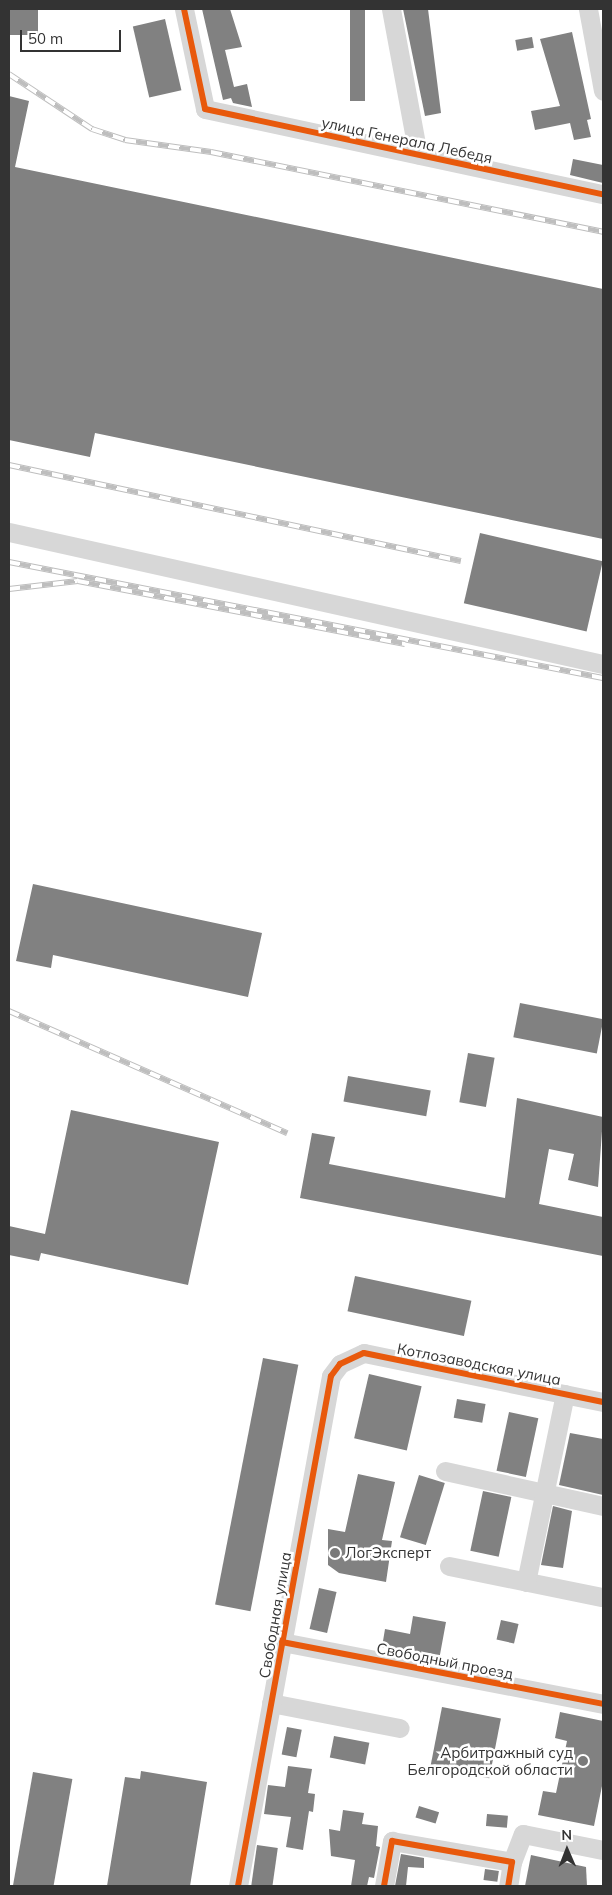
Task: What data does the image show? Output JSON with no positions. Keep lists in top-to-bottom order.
{
  "streets": {
    "street": [
      "улица Генерала Лебедя",
      "Котлозаводская улица",
      "Свободная улица",
      "Свободный проезд"
    ]
  },
  "crossings": [
    ["Котлозаводская улица", "Свободная улица"],
    ["Свободная улица", "Свободный проезд"]
  ],
  "places": ["ЛогЭксперт", "Арбитражный суд Белгородской области"],
  "scale_bar": "50 m",
  "north": "top"
}
